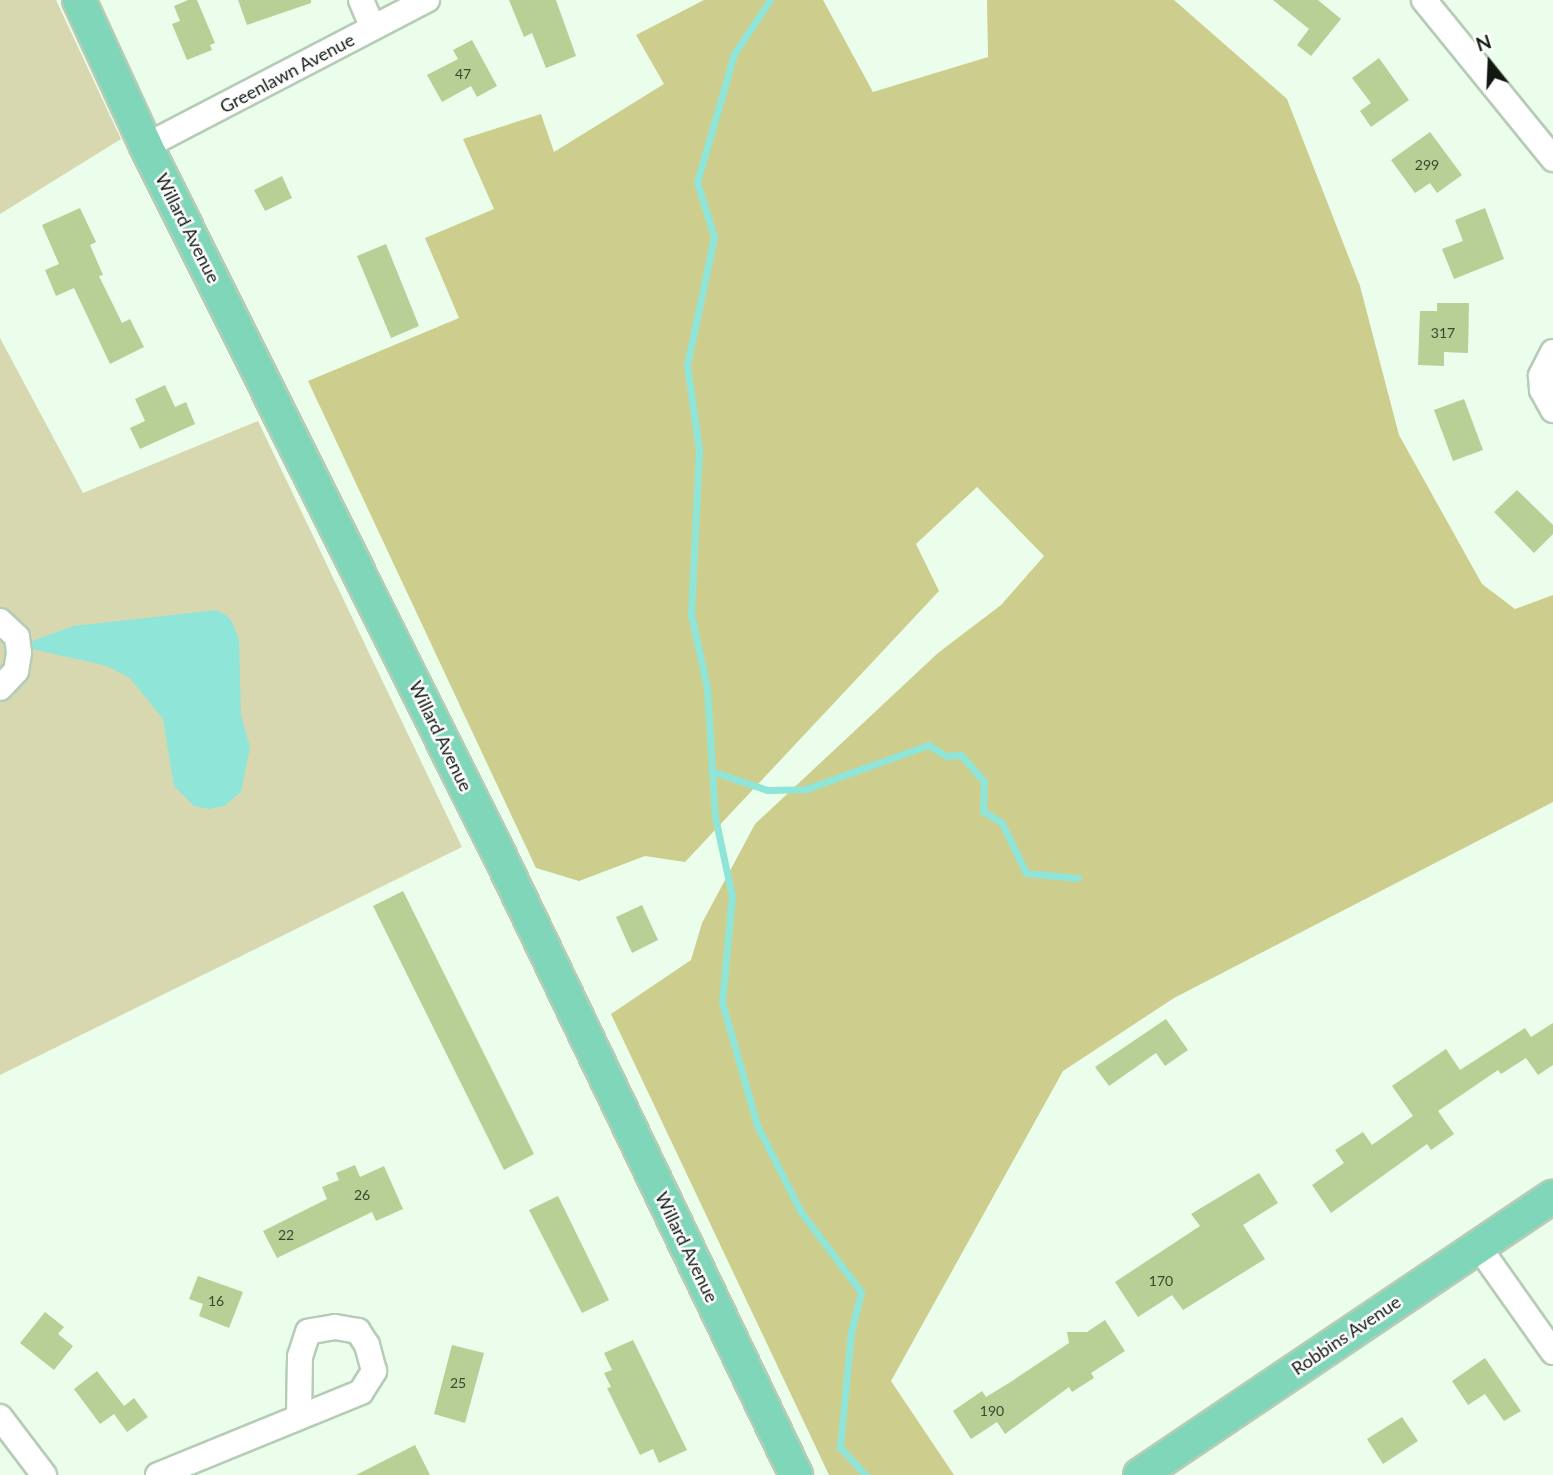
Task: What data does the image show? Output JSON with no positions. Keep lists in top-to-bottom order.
{
  "streets": {
    "main road": ["Willard Avenue", "Robbins Avenue"],
    "street": ["Greenlawn Avenue"]
  },
  "crossings": [
    ["Greenlawn Avenue", "Willard Avenue"]
  ],
  "house_numbers": [
    "47",
    "299",
    "317",
    "26",
    "22",
    "170",
    "16",
    "25",
    "190"
  ],
  "north": "top"
}
